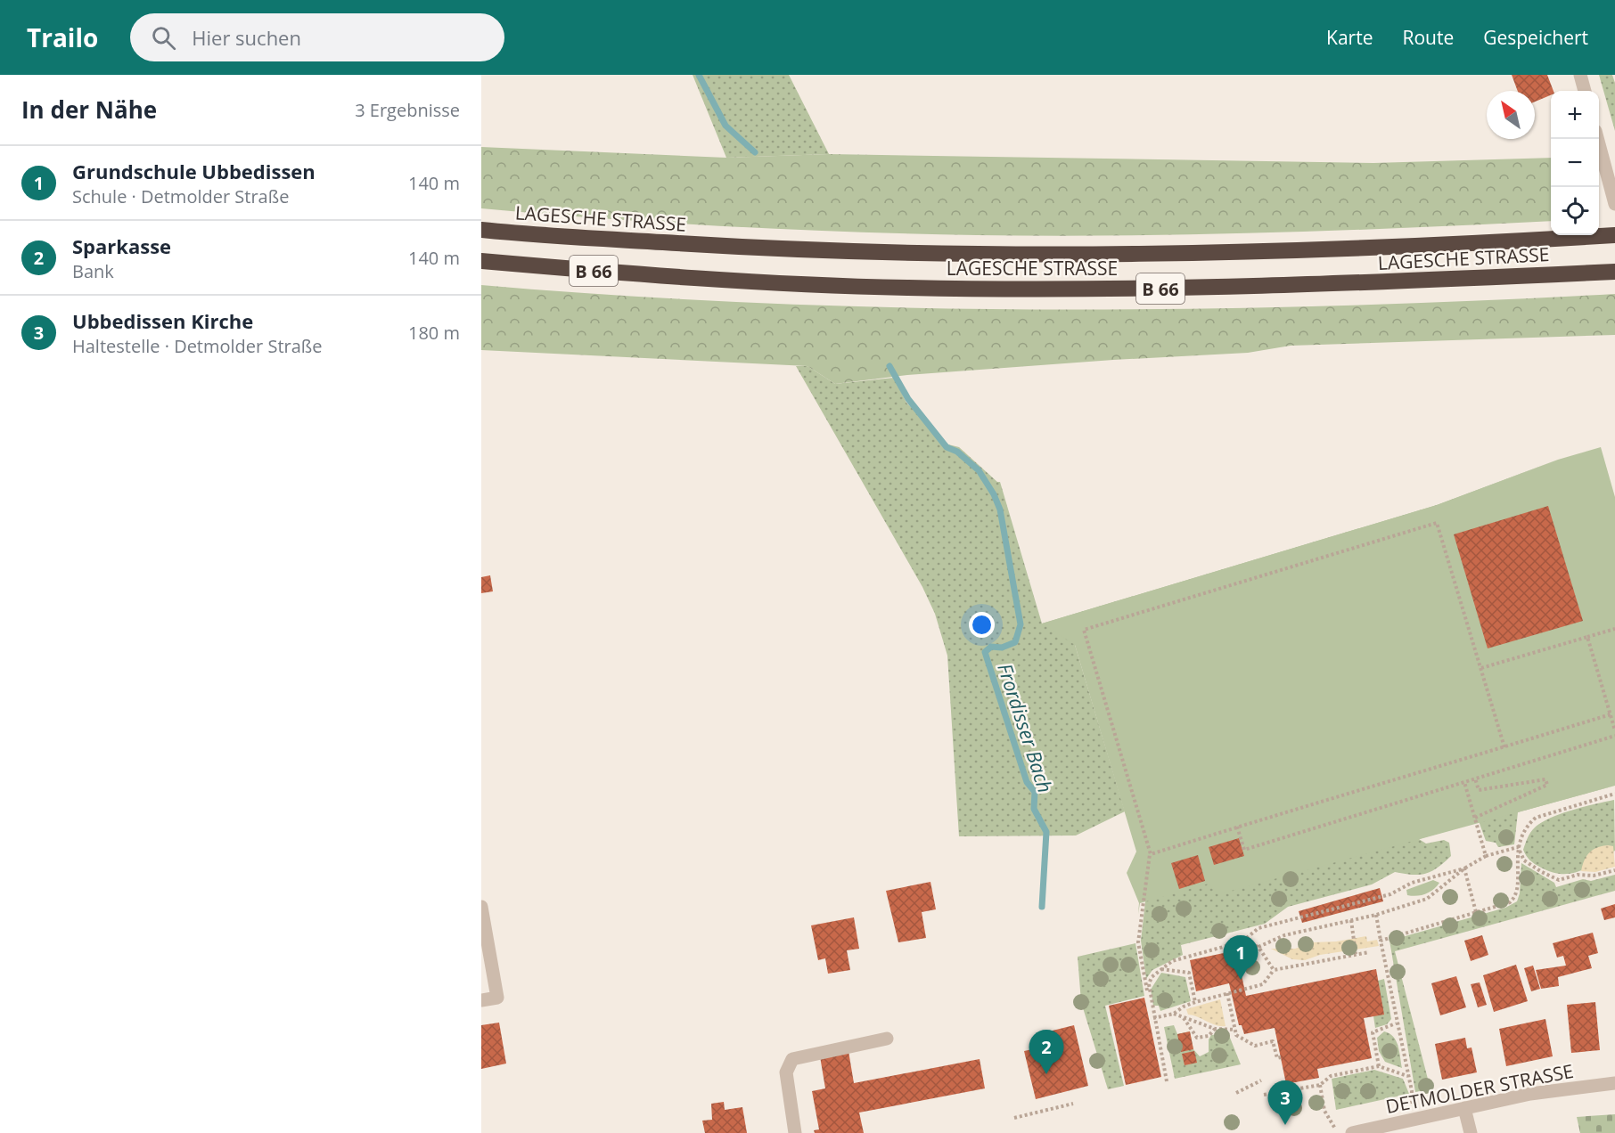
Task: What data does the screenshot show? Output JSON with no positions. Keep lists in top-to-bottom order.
{
  "streets": {
    "highway": ["LAGESCHE STRASSE", "B 66"],
    "street": ["DETMOLDER STRASSE"]
  },
  "water": ["Frordisser Bach"],
  "north": "top left",
  "page": {
    "header": "Trailo",
    "search": "Hier suchen",
    "nav": ["Karte", "Route", "Gespeichert"],
    "heading": ["In der Nähe", "3 Ergebnisse"],
    "map_buttons": ["+", "−"],
    "list": [
      {
        "mark": "1",
        "name": "Grundschule Ubbedissen",
        "note": "Schule · Detmolder Straße",
        "value": "140 m"
      },
      {
        "mark": "2",
        "name": "Sparkasse",
        "note": "Bank",
        "value": "140 m"
      },
      {
        "mark": "3",
        "name": "Ubbedissen Kirche",
        "note": "Haltestelle · Detmolder Straße",
        "value": "180 m"
      }
    ],
    "pins": ["1", "2", "3"]
  }
}
